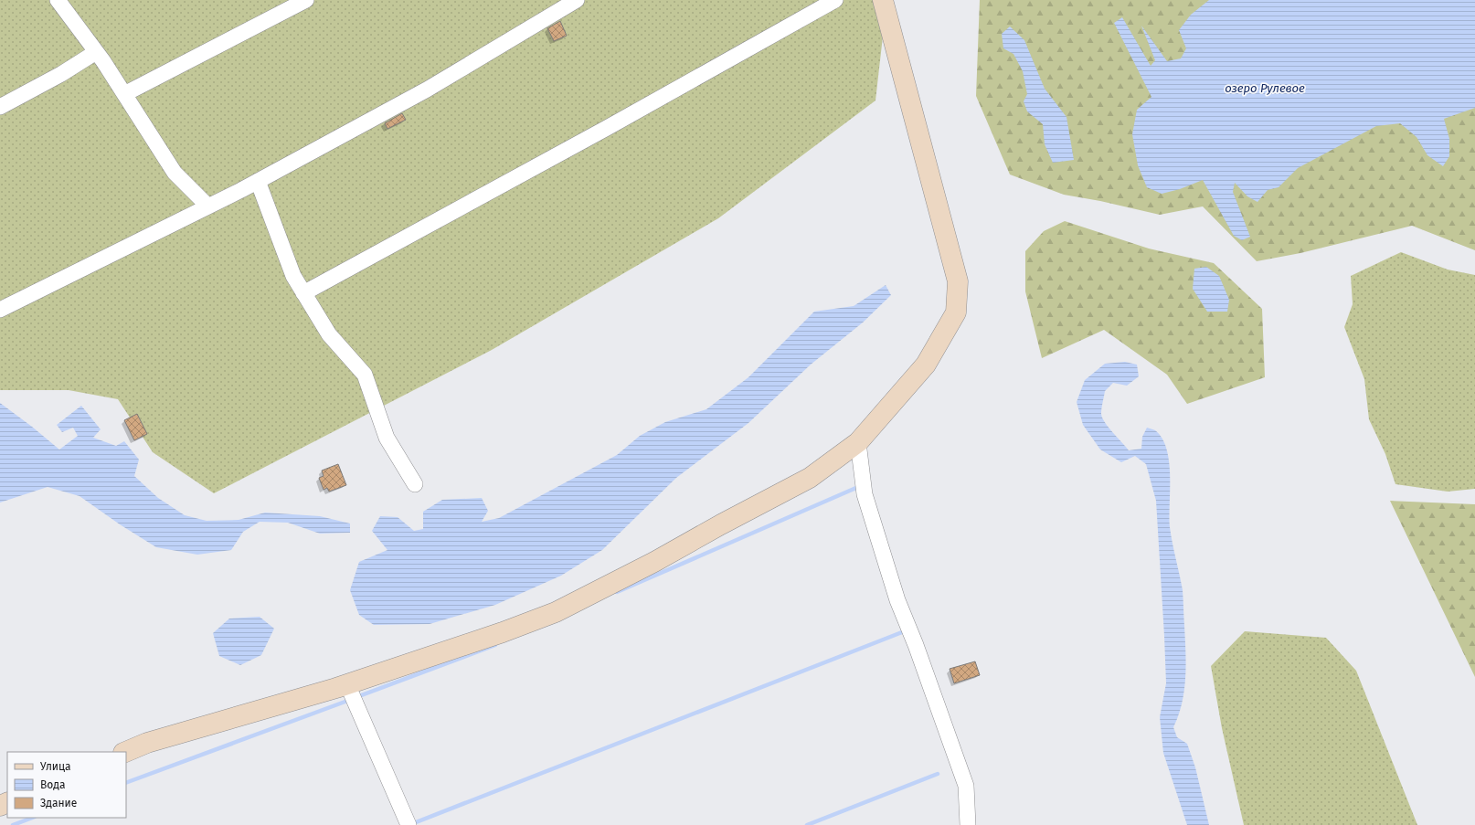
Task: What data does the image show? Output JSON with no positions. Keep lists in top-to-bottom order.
{
  "water": ["озеро Рулевое"],
  "legend": ["Улица", "Вода", "Здание"]
}
